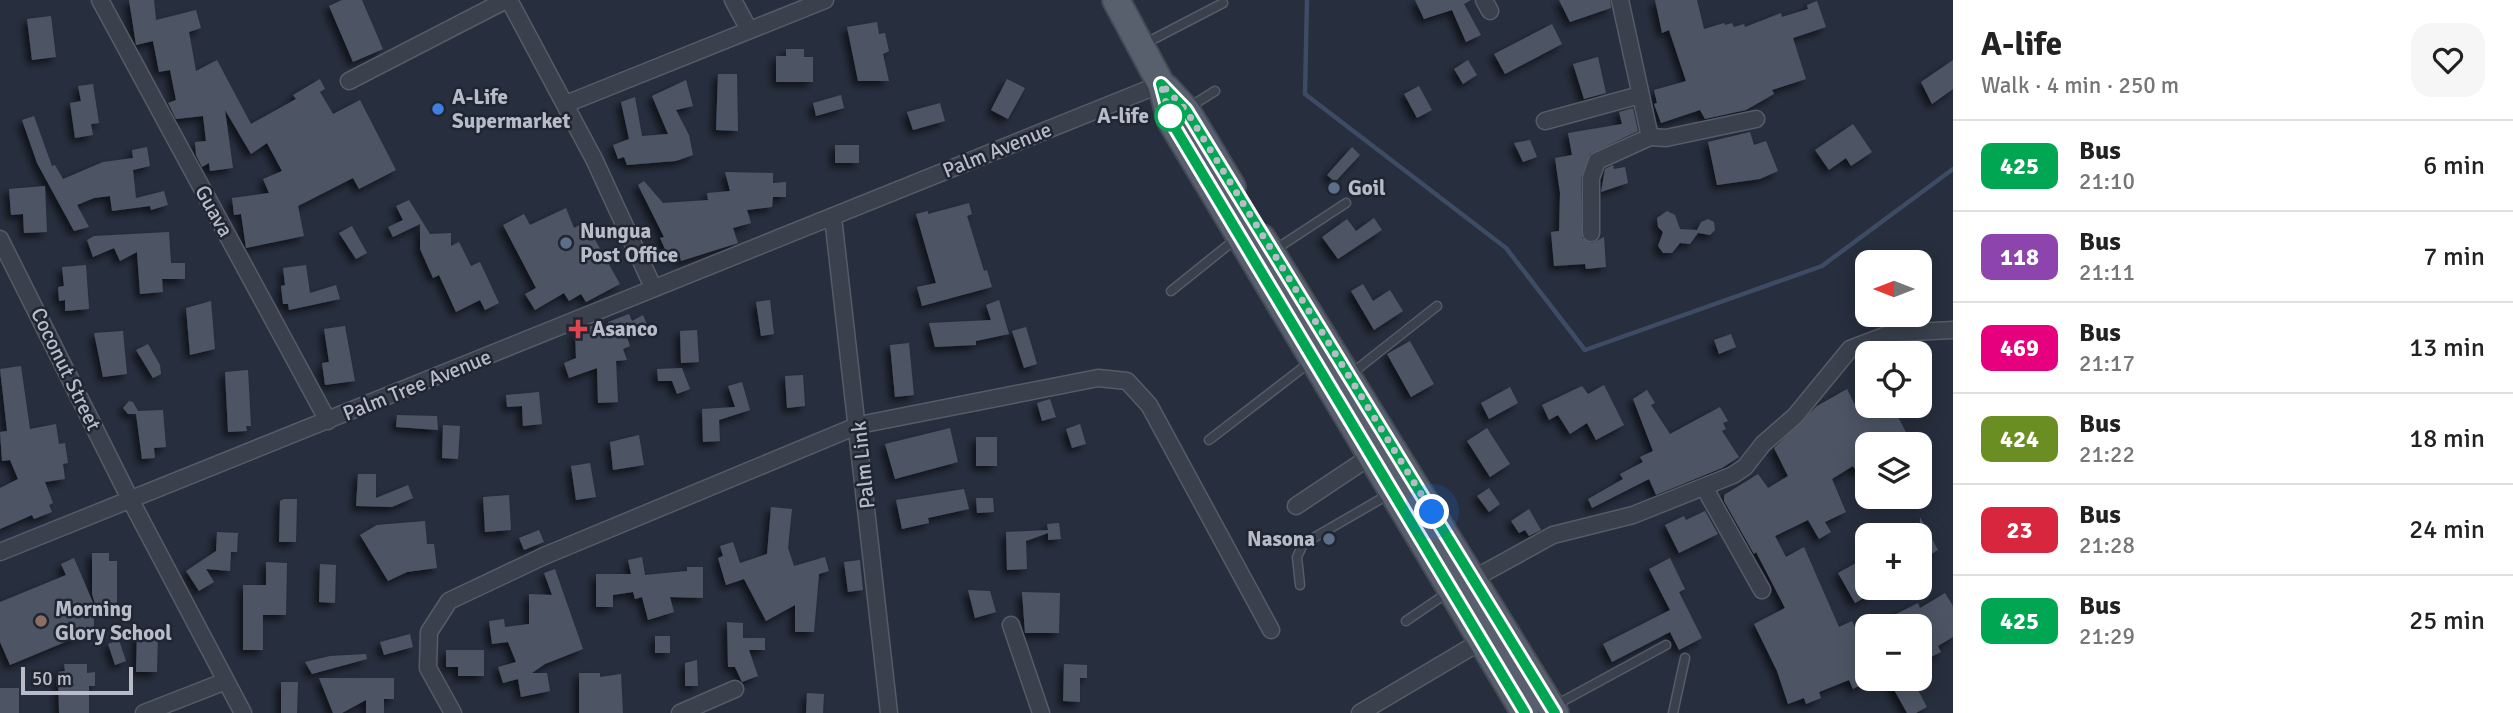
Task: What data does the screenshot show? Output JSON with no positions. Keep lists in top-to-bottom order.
{
  "streets": {
    "street": [
      "Palm Avenue",
      "Guava",
      "Coconut Street",
      "Palm Tree Avenue",
      "Palm Link"
    ]
  },
  "crossings": [
    ["Palm Avenue", "Palm Tree Avenue"],
    ["Palm Avenue", "Palm Link"],
    ["Guava", "Palm Tree Avenue"],
    ["Coconut Street", "Palm Tree Avenue"],
    ["Palm Tree Avenue", "Palm Link"]
  ],
  "places": {
    "other": [
      "A-Life Supermarket",
      "A-life",
      "Goil",
      "Nungua Post Office",
      "Nasona",
      "Morning Glory School"
    ],
    "health": ["Asanco"]
  },
  "lines": ["bus line 425"],
  "scale_bar": "50 m",
  "north": "left",
  "page": {
    "heading": ["A-life", "Walk · 4 min · 250 m"],
    "list": [
      {
        "mark": "425",
        "name": "Bus",
        "note": "21:10",
        "value": "6 min"
      },
      {
        "mark": "118",
        "name": "Bus",
        "note": "21:11",
        "value": "7 min"
      },
      {
        "mark": "469",
        "name": "Bus",
        "note": "21:17",
        "value": "13 min"
      },
      {
        "mark": "424",
        "name": "Bus",
        "note": "21:22",
        "value": "18 min"
      },
      {
        "mark": "23",
        "name": "Bus",
        "note": "21:28",
        "value": "24 min"
      },
      {
        "mark": "425",
        "name": "Bus",
        "note": "21:29",
        "value": "25 min"
      }
    ],
    "map_buttons": ["+", "−"],
    "scale": "50 m"
  }
}
